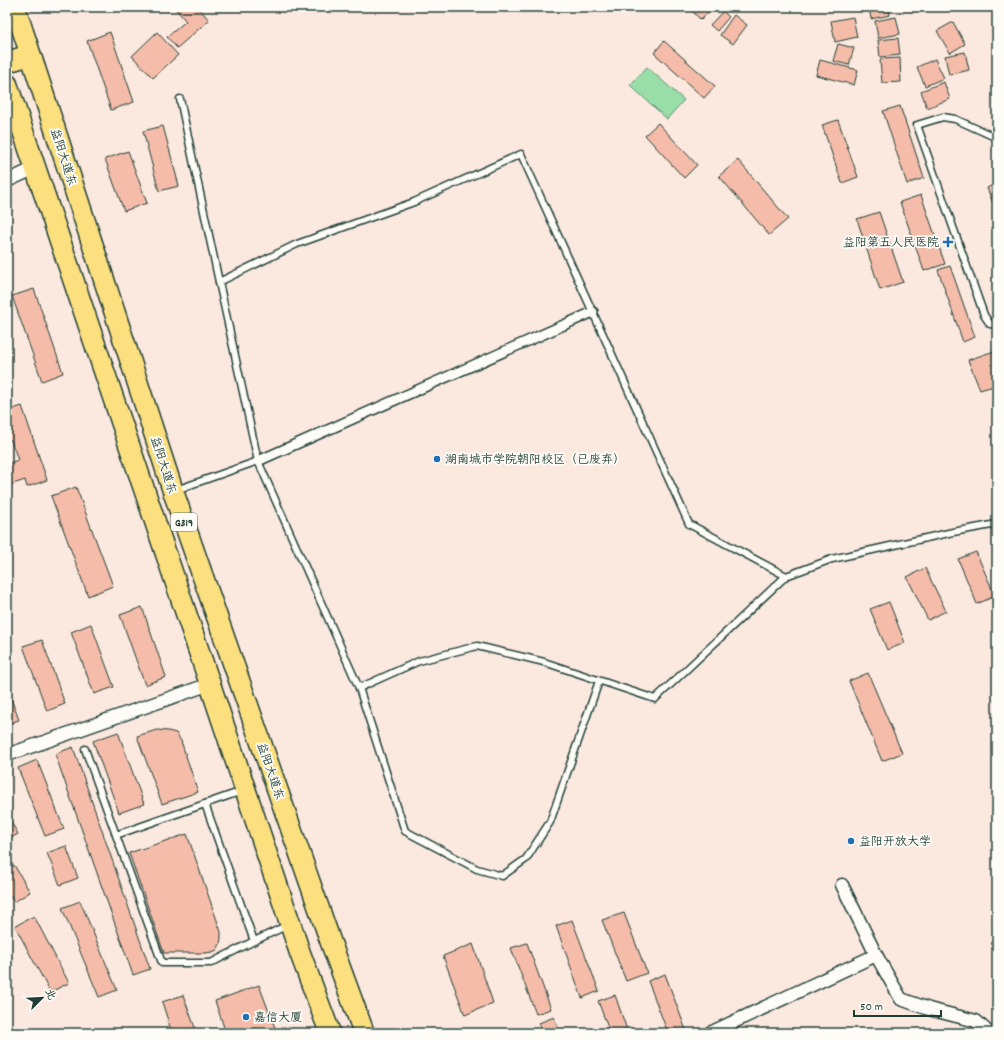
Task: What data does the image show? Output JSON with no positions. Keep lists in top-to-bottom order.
{
  "streets": {
    "main road": ["益阳大道东", "G319"]
  },
  "places": {
    "health": ["益阳第五人民医院"],
    "other": ["湖南城市学院朝阳校区（已废弃）", "益阳开放大学", "嘉信大厦"]
  },
  "scale_bar": "50 m",
  "north": "top right"
}
